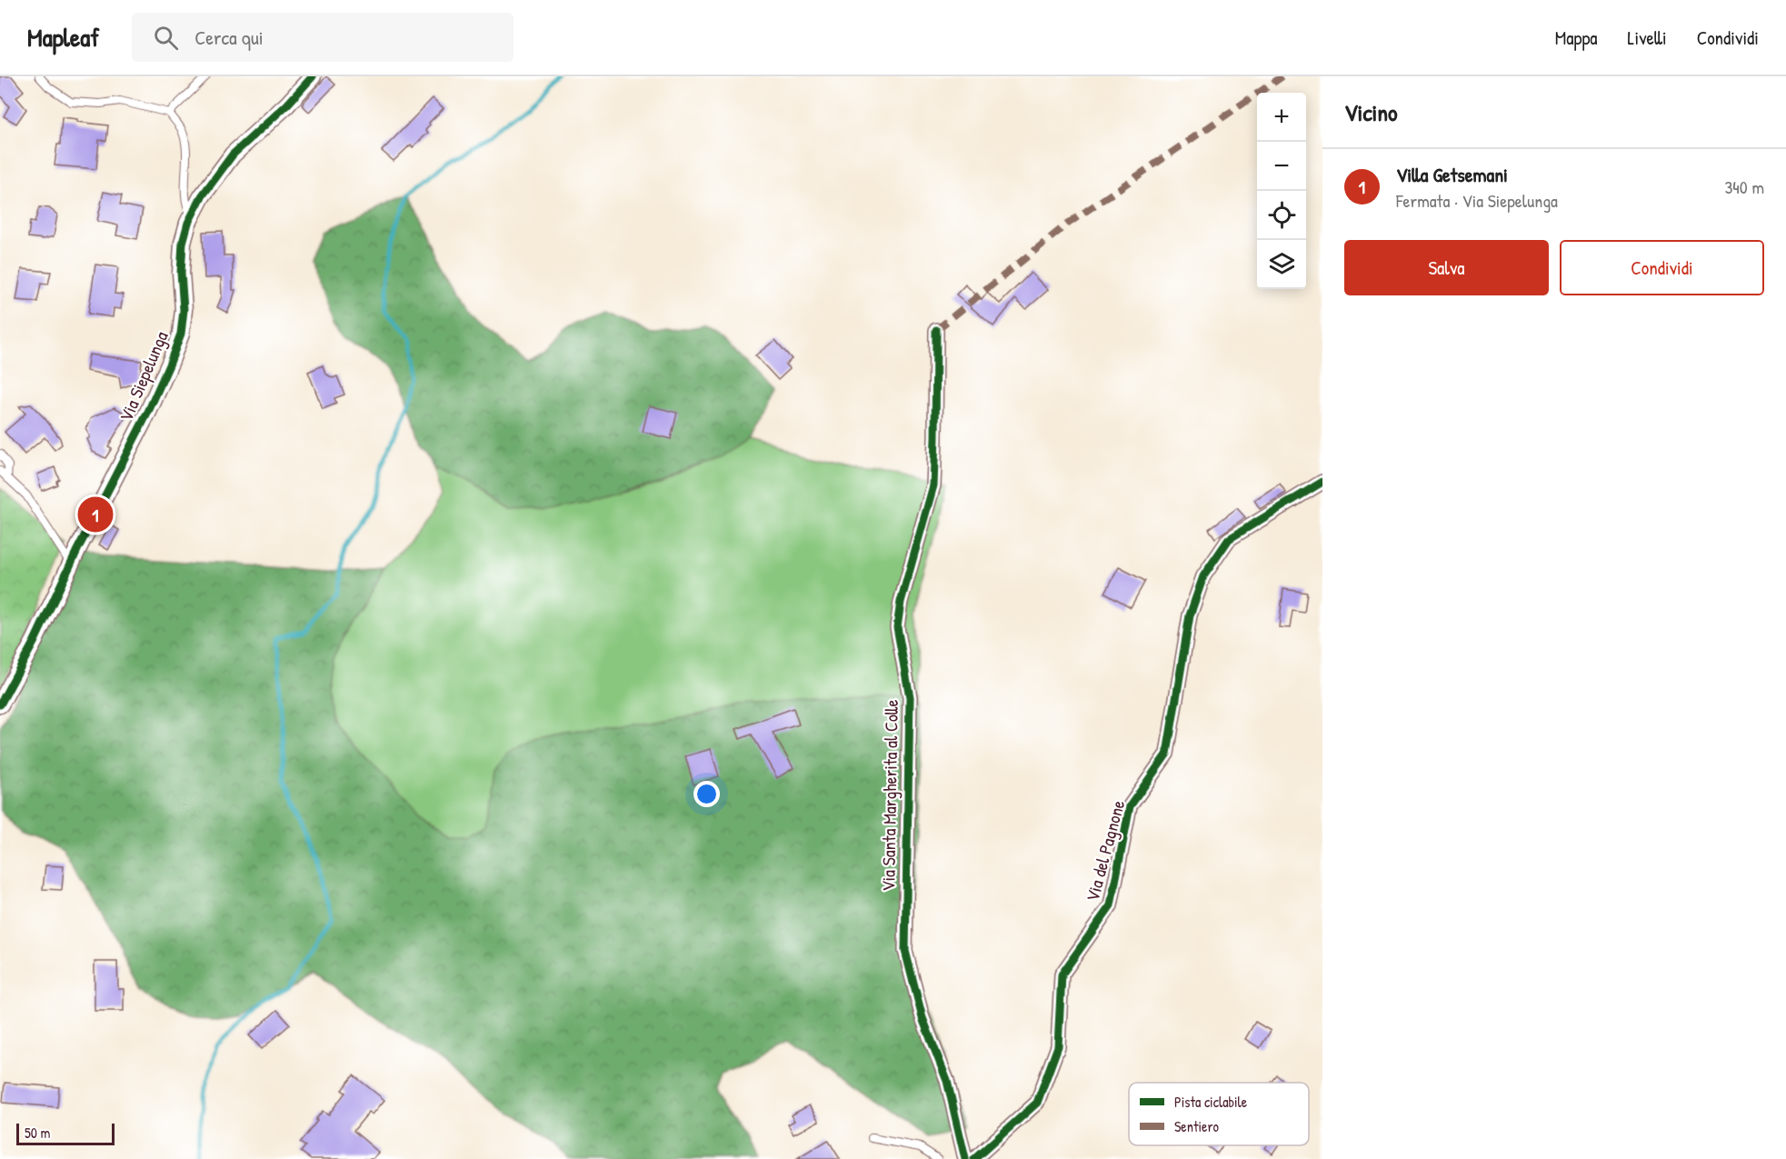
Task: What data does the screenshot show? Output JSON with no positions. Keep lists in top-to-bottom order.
{
  "streets": {
    "street": ["Via Siepelunga", "Via Santa Margherita al Colle", "Via del Pagnone"]
  },
  "legend": ["Pista ciclabile", "Sentiero"],
  "scale_bar": "50 m",
  "page": {
    "header": "Mapleaf",
    "search": "Cerca qui",
    "nav": ["Mappa", "Livelli", "Condividi"],
    "heading": "Vicino",
    "map_buttons": ["+", "−"],
    "list": [
      {
        "mark": "1",
        "name": "Villa Getsemani",
        "note": "Fermata · Via Siepelunga",
        "value": "340 m"
      }
    ],
    "buttons": ["Salva", "Condividi"],
    "pins": "1",
    "scale": "50 m"
  }
}
